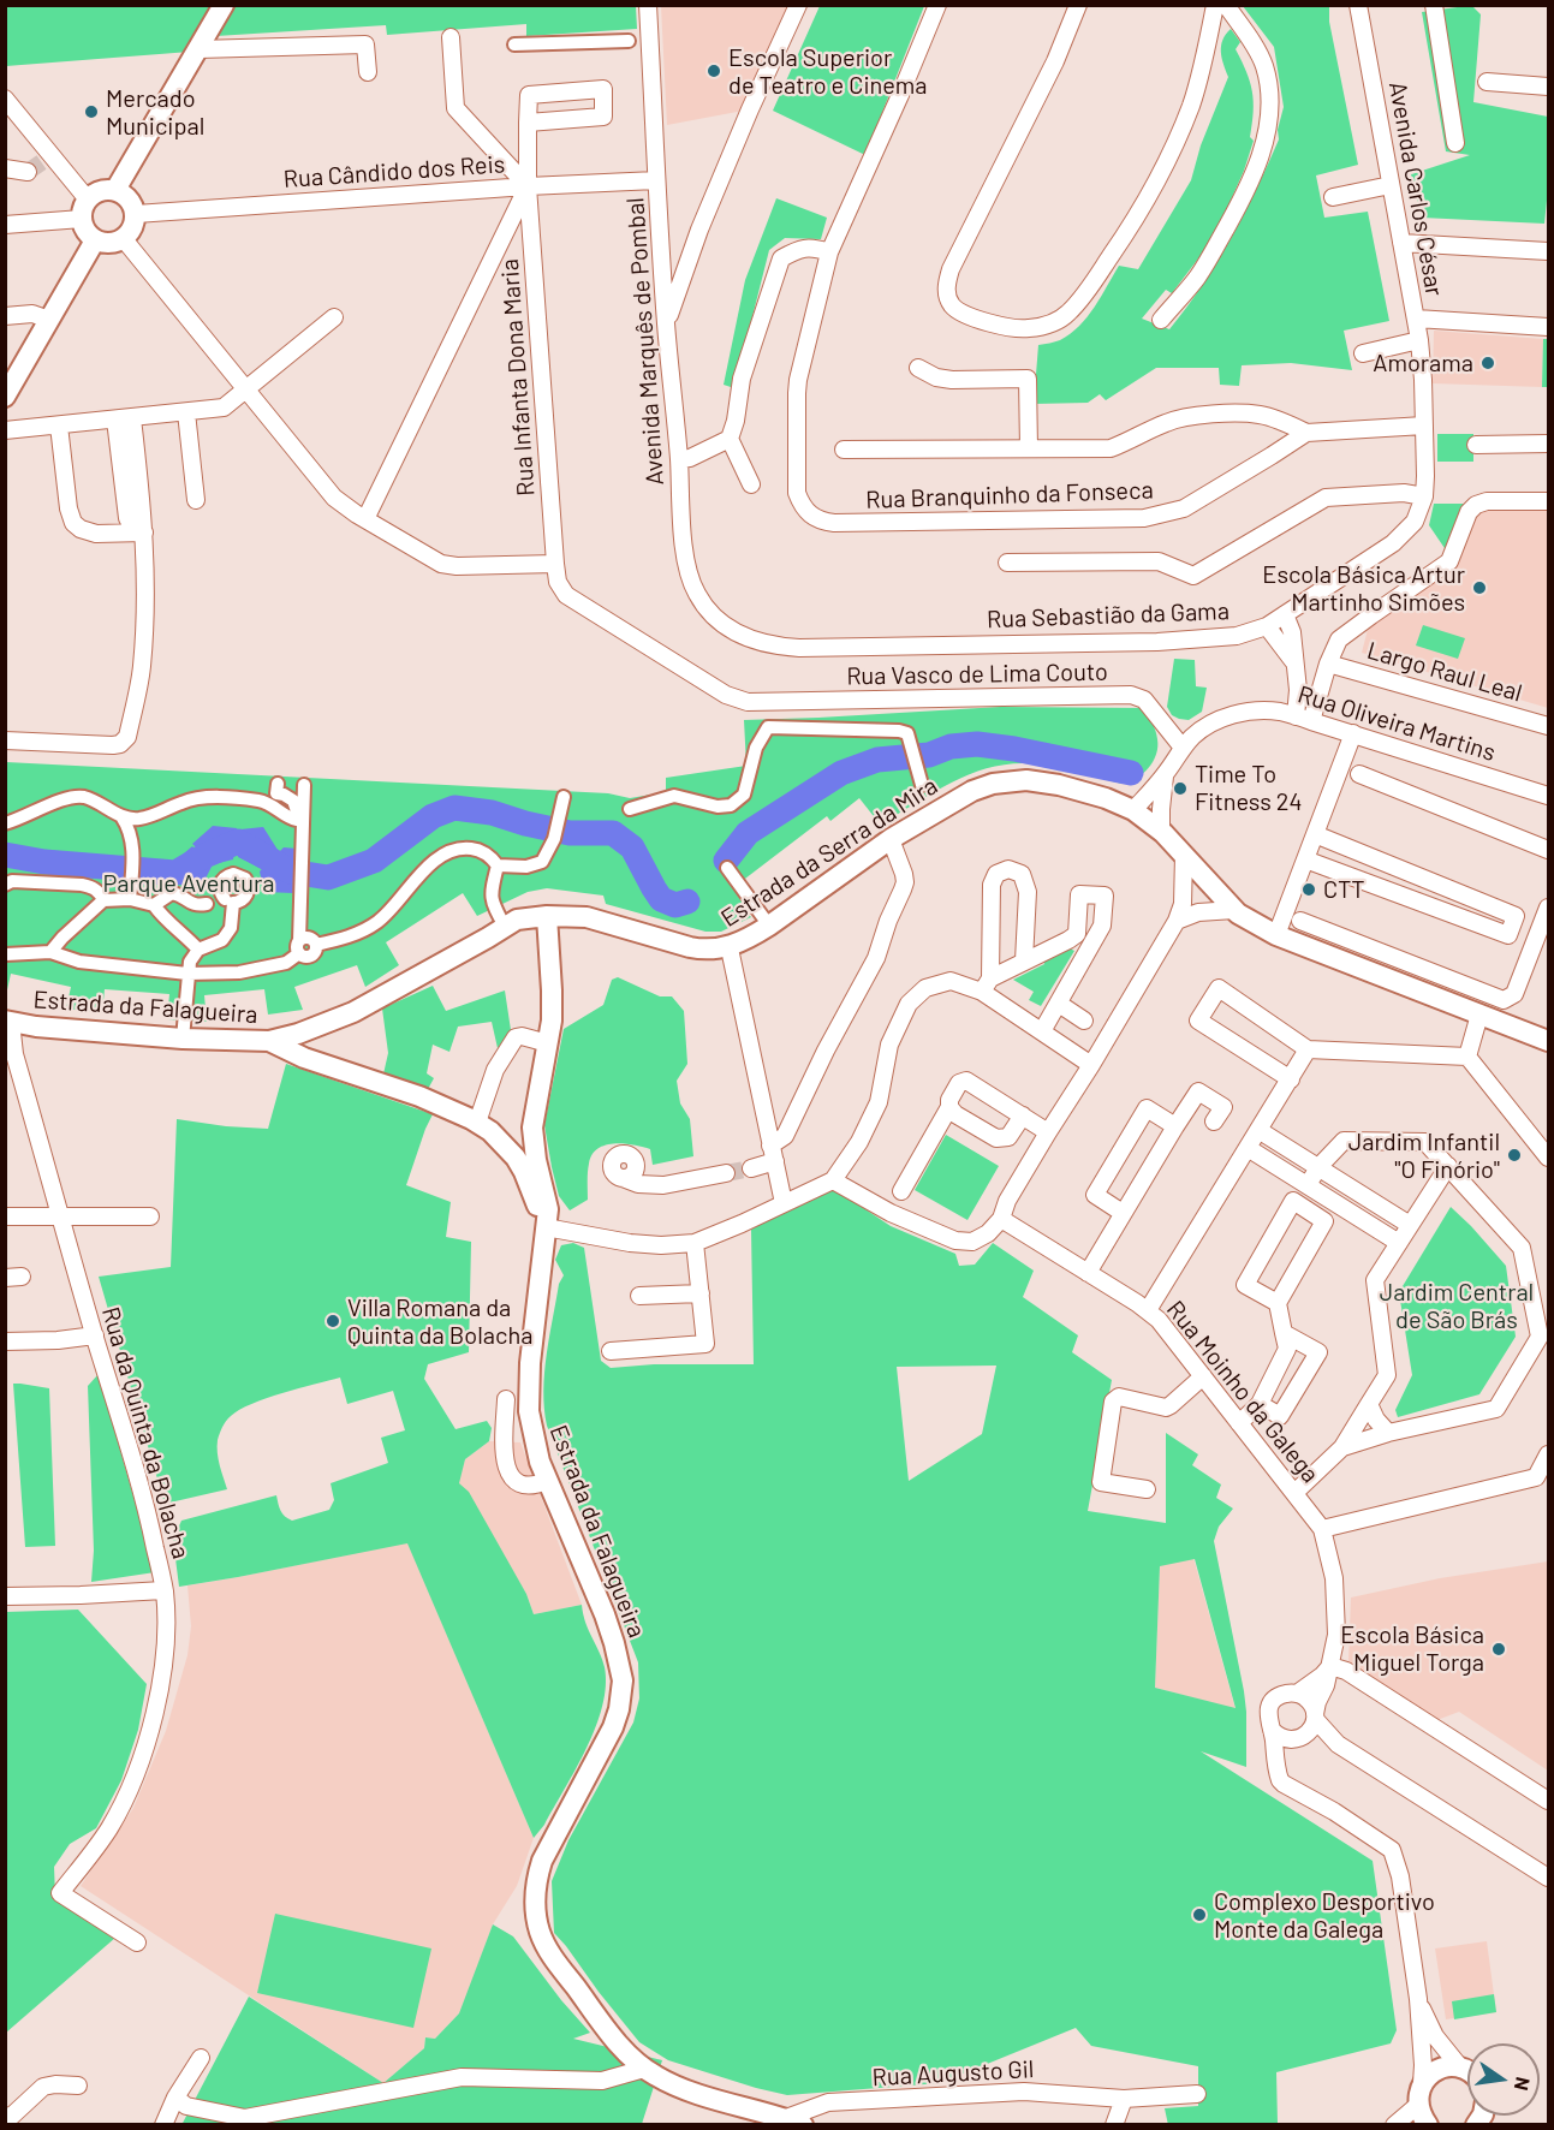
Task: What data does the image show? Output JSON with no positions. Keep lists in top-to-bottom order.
{
  "streets": {
    "street": [
      "Rua Cândido dos Reis",
      "Avenida Carlos César",
      "Avenida Marquês de Pombal",
      "Rua Infanta Dona Maria",
      "Rua Branquinho da Fonseca",
      "Rua Sebastião da Gama",
      "Largo Raul Leal",
      "Rua Vasco de Lima Couto",
      "Rua Oliveira Martins",
      "Estrada da Serra da Mira",
      "Estrada da Falagueira",
      "Rua Moinho da Galega",
      "Rua da Quinta da Bolacha",
      "Rua Augusto Gil"
    ]
  },
  "crossings": [
    ["Rua Cândido dos Reis", "Avenida Marquês de Pombal"],
    ["Rua Cândido dos Reis", "Rua Infanta Dona Maria"],
    ["Avenida Carlos César", "Rua Sebastião da Gama"],
    ["Avenida Marquês de Pombal", "Rua Sebastião da Gama"],
    ["Rua Infanta Dona Maria", "Rua Vasco de Lima Couto"],
    ["Rua Branquinho da Fonseca", "Rua Sebastião da Gama"],
    ["Largo Raul Leal", "Rua Oliveira Martins"],
    ["Rua Vasco de Lima Couto", "Rua Oliveira Martins"],
    ["Rua Oliveira Martins", "Estrada da Serra da Mira"],
    ["Estrada da Serra da Mira", "Estrada da Falagueira"],
    ["Estrada da Falagueira", "Rua da Quinta da Bolacha"],
    ["Estrada da Falagueira", "Rua Augusto Gil"]
  ],
  "parks": ["Parque Aventura", "Jardim Central de São Brás"],
  "places": [
    "Escola Superior de Teatro e Cinema",
    "Mercado Municipal",
    "Amorama",
    "Escola Básica Artur Martinho Simões",
    "Time To Fitness 24",
    "CTT",
    "Jardim Infantil \"O Finório\"",
    "Villa Romana da Quinta da Bolacha",
    "Escola Básica Miguel Torga",
    "Complexo Desportivo Monte da Galega"
  ],
  "north": "right"
}
